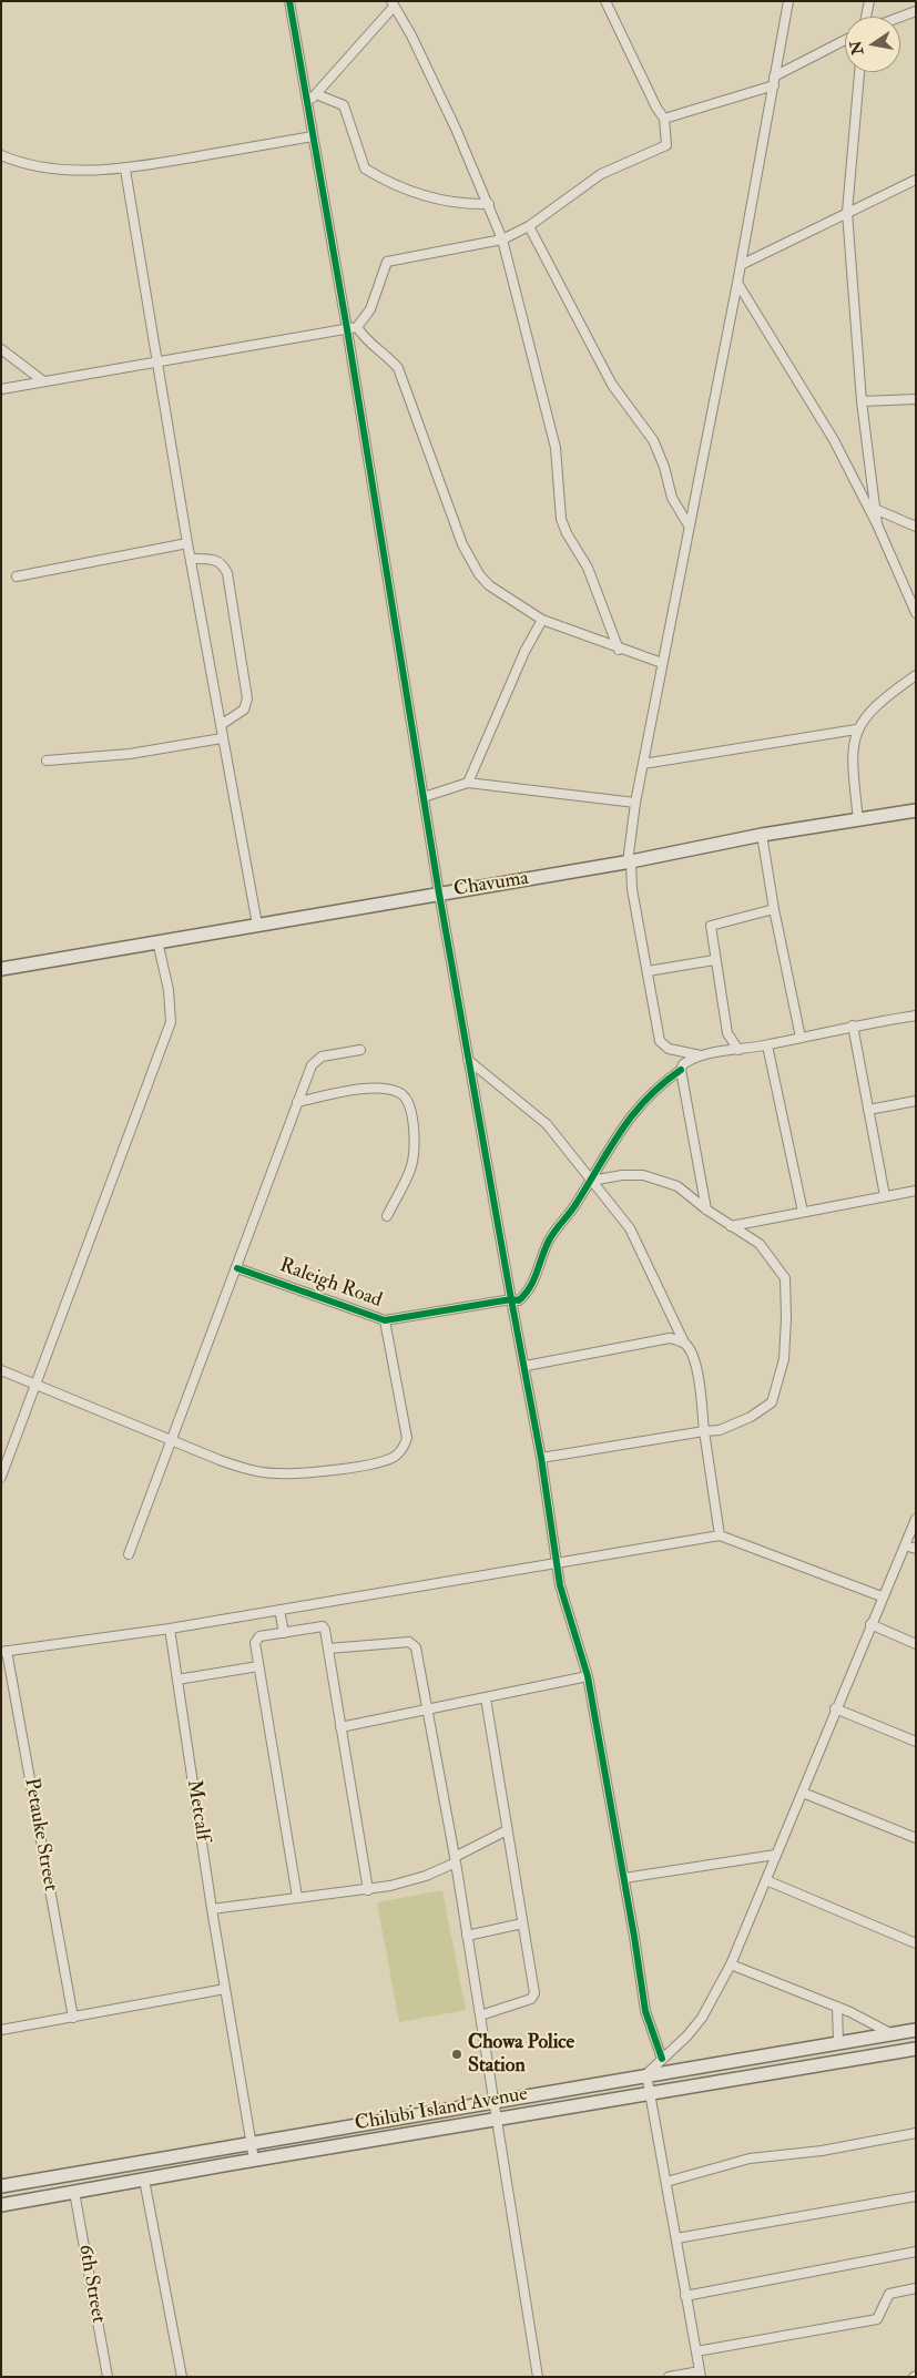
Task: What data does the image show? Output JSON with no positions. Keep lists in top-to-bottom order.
{
  "streets": {
    "street": [
      "Chavuma",
      "Raleigh Road",
      "Metcalf",
      "Petauke Street",
      "Chilubi Island Avenue",
      "6th Street"
    ]
  },
  "crossings": [
    ["Metcalf", "Chilubi Island Avenue"],
    ["Chilubi Island Avenue", "6th Street"]
  ],
  "places": ["Chowa Police Station"],
  "north": "left"
}
